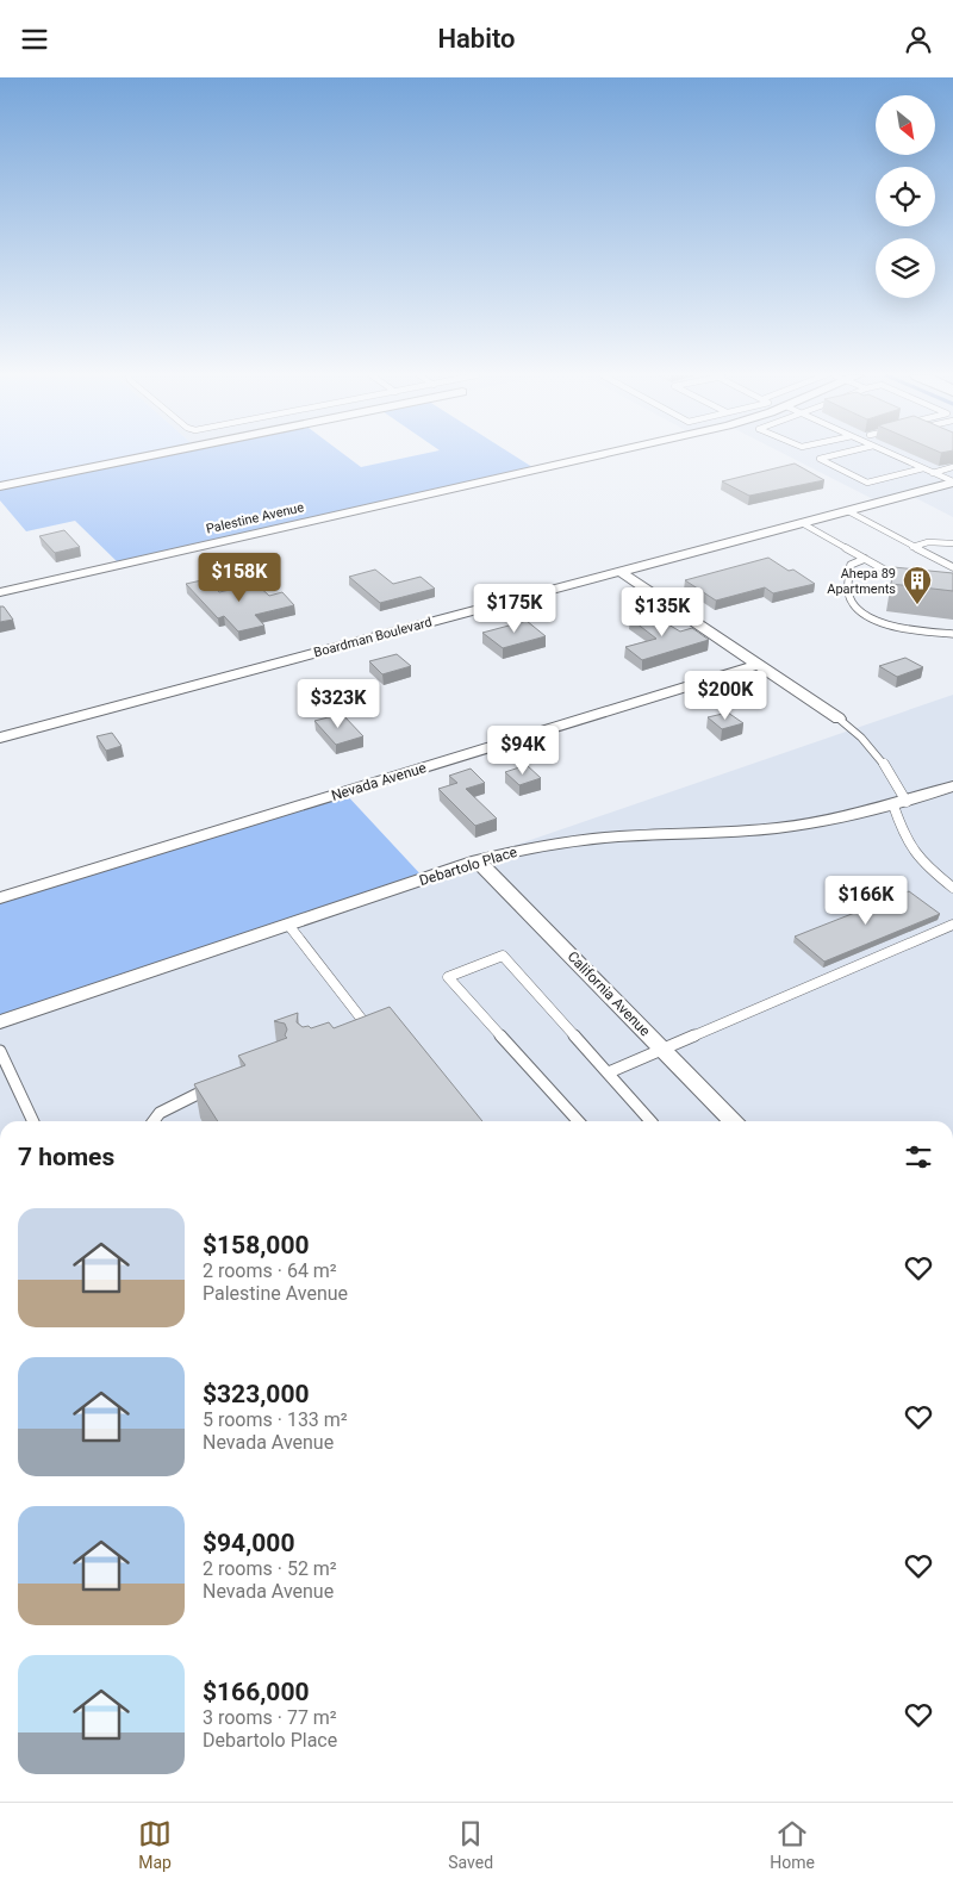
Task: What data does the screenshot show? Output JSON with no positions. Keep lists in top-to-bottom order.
{
  "streets": {
    "street": [
      "Palestine Avenue",
      "Boardman Boulevard",
      "Nevada Avenue",
      "Debartolo Place",
      "California Avenue"
    ]
  },
  "crossings": [
    ["Debartolo Place", "California Avenue"]
  ],
  "places": {
    "building": ["Ahepa 89 Apartments"]
  },
  "north": "bottom right",
  "page": {
    "header": "Habito",
    "price": [
      "$158K",
      "$175K",
      "$135K",
      "$200K",
      "$323K",
      "$94K",
      "$166K"
    ],
    "heading": "7 homes",
    "list": [
      {
        "name": "$158,000",
        "note": "2 rooms · 64 m² · Palestine Avenue"
      },
      {
        "name": "$323,000",
        "note": "5 rooms · 133 m² · Nevada Avenue"
      },
      {
        "name": "$94,000",
        "note": "2 rooms · 52 m² · Nevada Avenue"
      },
      {
        "name": "$166,000",
        "note": "3 rooms · 77 m² · Debartolo Place"
      }
    ],
    "tabs": ["Map", "Saved", "Home"]
  }
}
